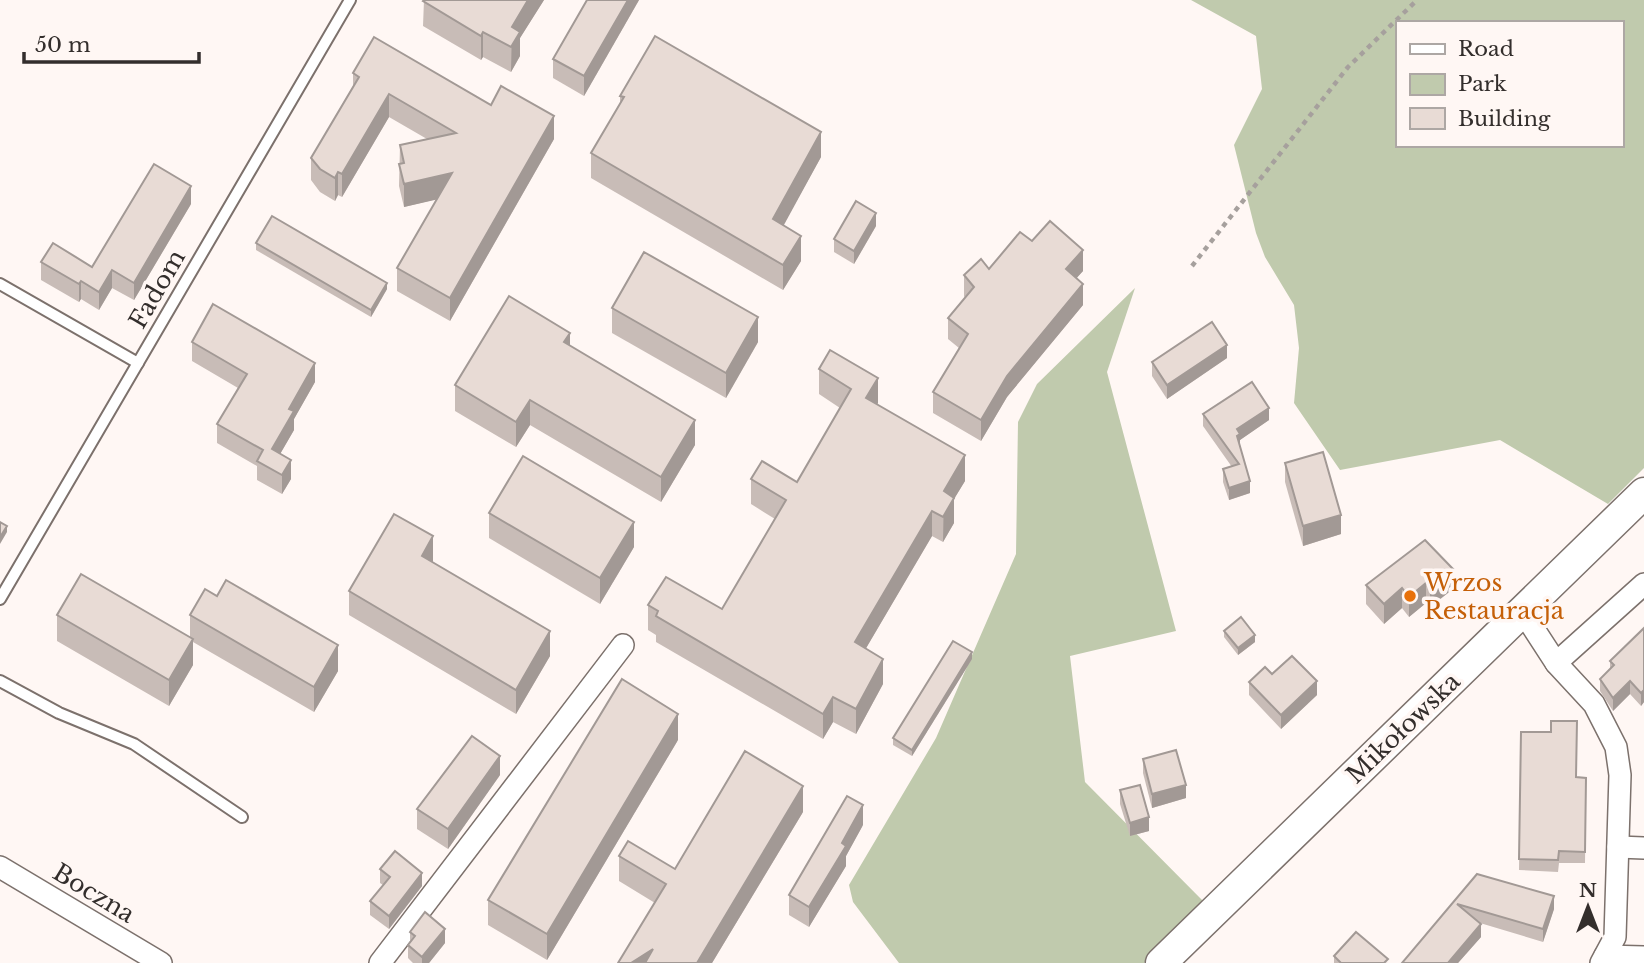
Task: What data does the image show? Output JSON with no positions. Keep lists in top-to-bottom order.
{
  "streets": {
    "street": ["Mikołowska", "Boczna"],
    "lane": ["Fadom"]
  },
  "places": ["Wrzos Restauracja"],
  "legend": ["Road", "Park", "Building"],
  "scale_bar": "50 m",
  "north": "top"
}
